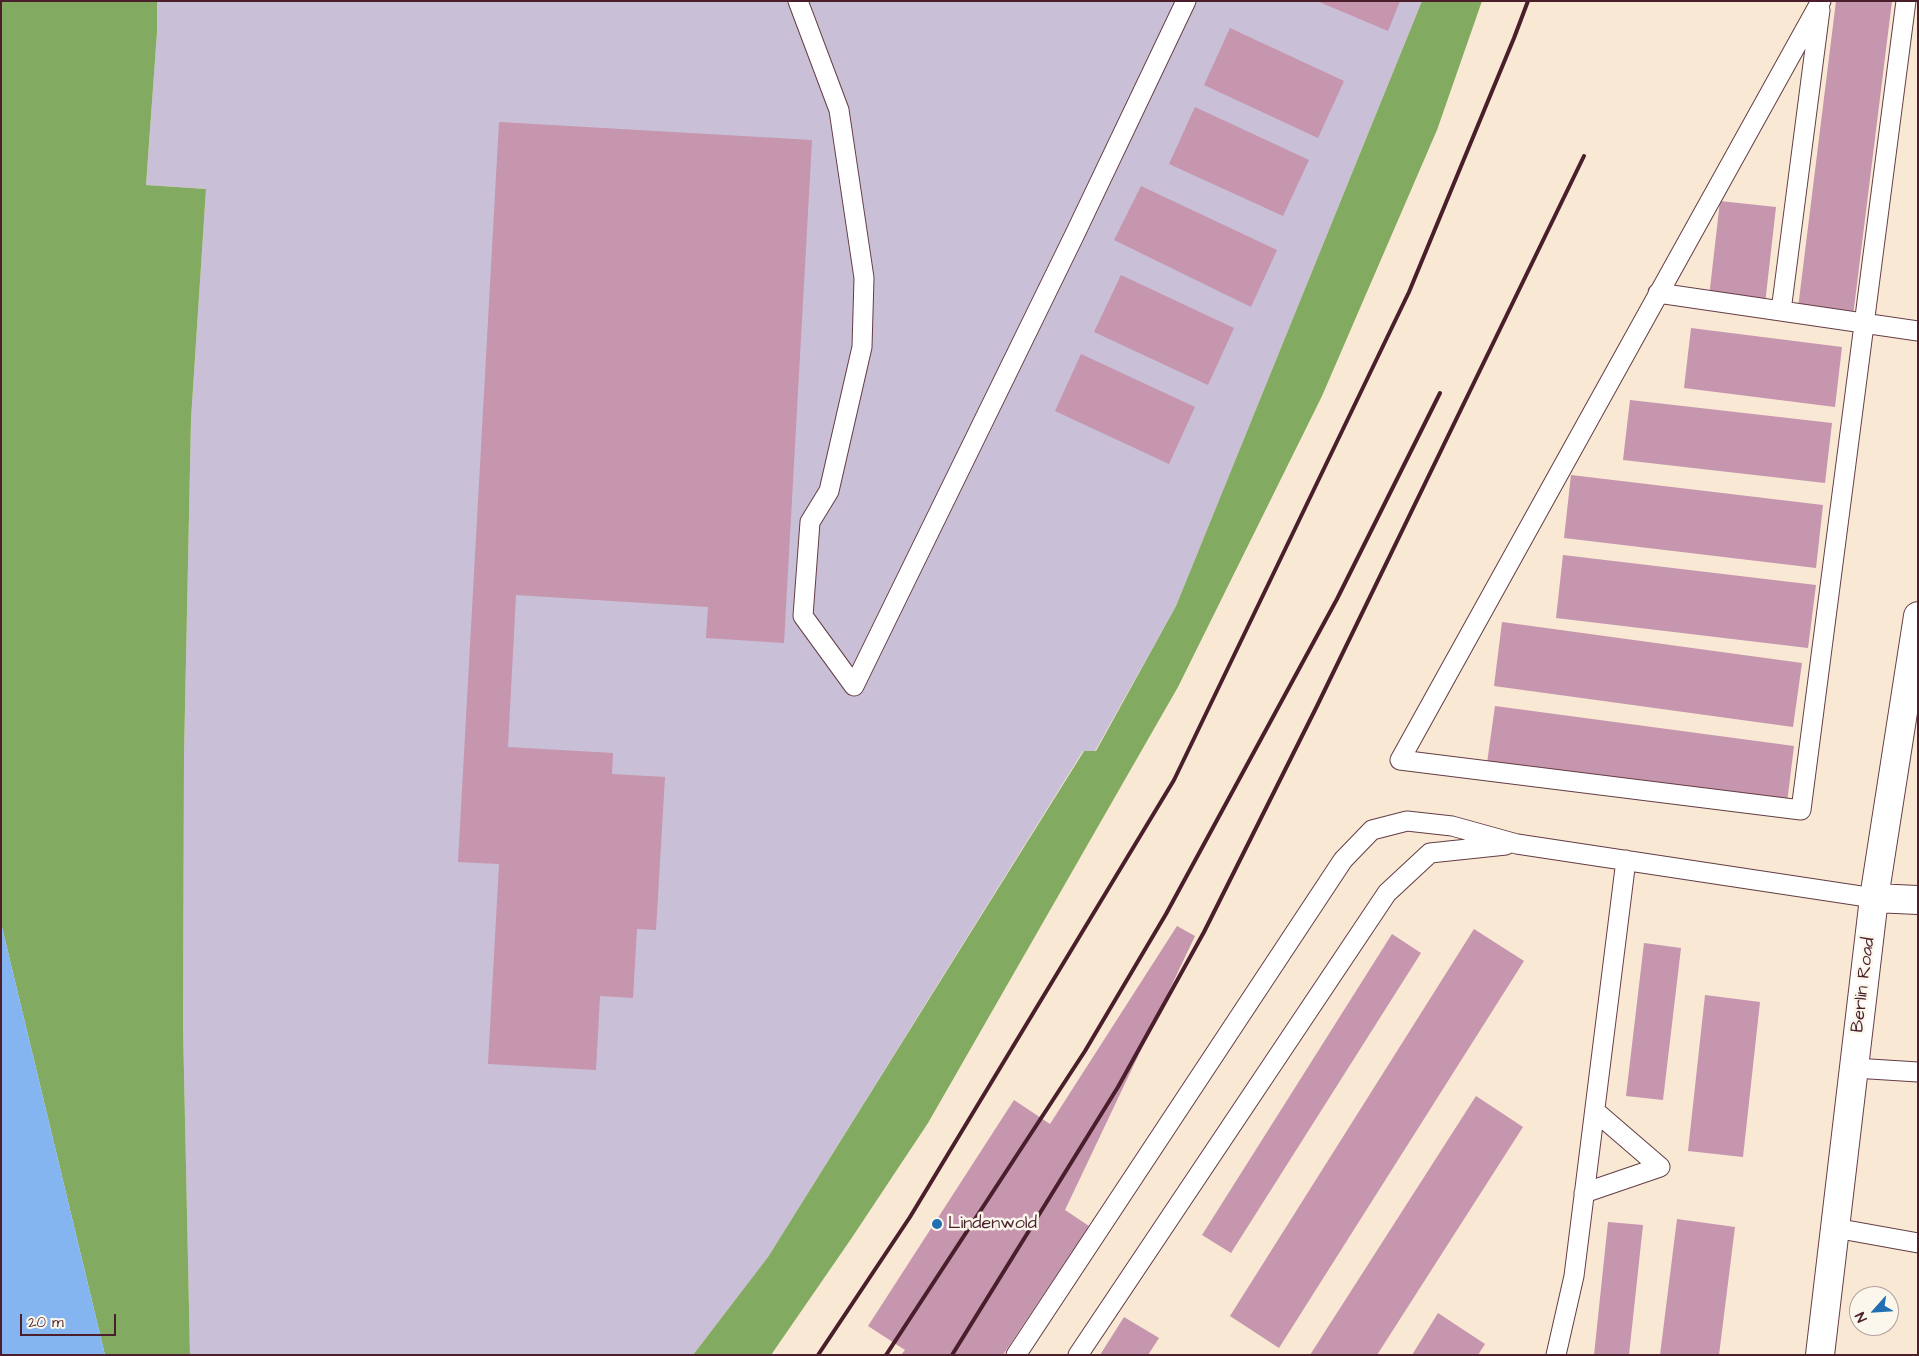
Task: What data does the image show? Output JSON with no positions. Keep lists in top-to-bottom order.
{
  "streets": {
    "street": ["Berlin Road"]
  },
  "places": ["Lindenwold"],
  "scale_bar": "20 m",
  "north": "bottom left"
}
